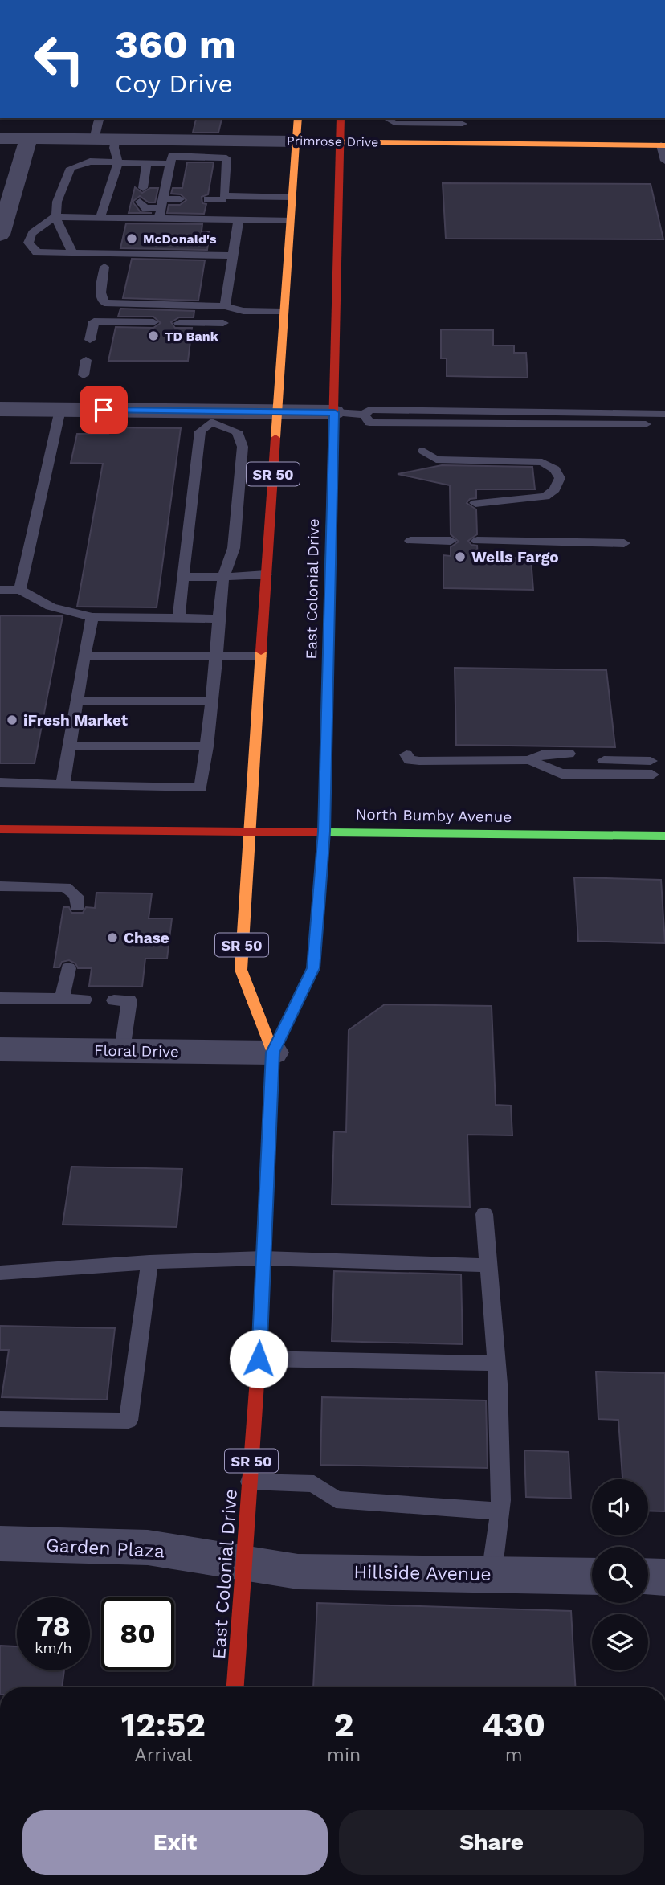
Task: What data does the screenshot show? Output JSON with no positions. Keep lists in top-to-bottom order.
{
  "streets": {
    "main road": [
      "Primrose Drive",
      "SR 50",
      "East Colonial Drive",
      "North Bumby Avenue"
    ],
    "street": ["Floral Drive", "Garden Plaza", "Hillside Avenue"]
  },
  "crossings": [
    ["Primrose Drive", "East Colonial Drive"],
    ["East Colonial Drive", "North Bumby Avenue"],
    ["East Colonial Drive", "Floral Drive"],
    ["East Colonial Drive", "Garden Plaza"],
    ["East Colonial Drive", "Hillside Avenue"],
    ["Garden Plaza", "Hillside Avenue"]
  ],
  "places": [
    "McDonald's",
    "TD Bank",
    "Wells Fargo",
    "iFresh Market",
    "Chase"
  ],
  "page": {
    "turn": ["360 m", "Coy Drive"],
    "speed": "78 km/h",
    "limit": "80",
    "eta": [
      "12:52",
      "Arrival",
      "2",
      "min",
      "430",
      "m"
    ],
    "buttons": ["Exit", "Share"]
  }
}
